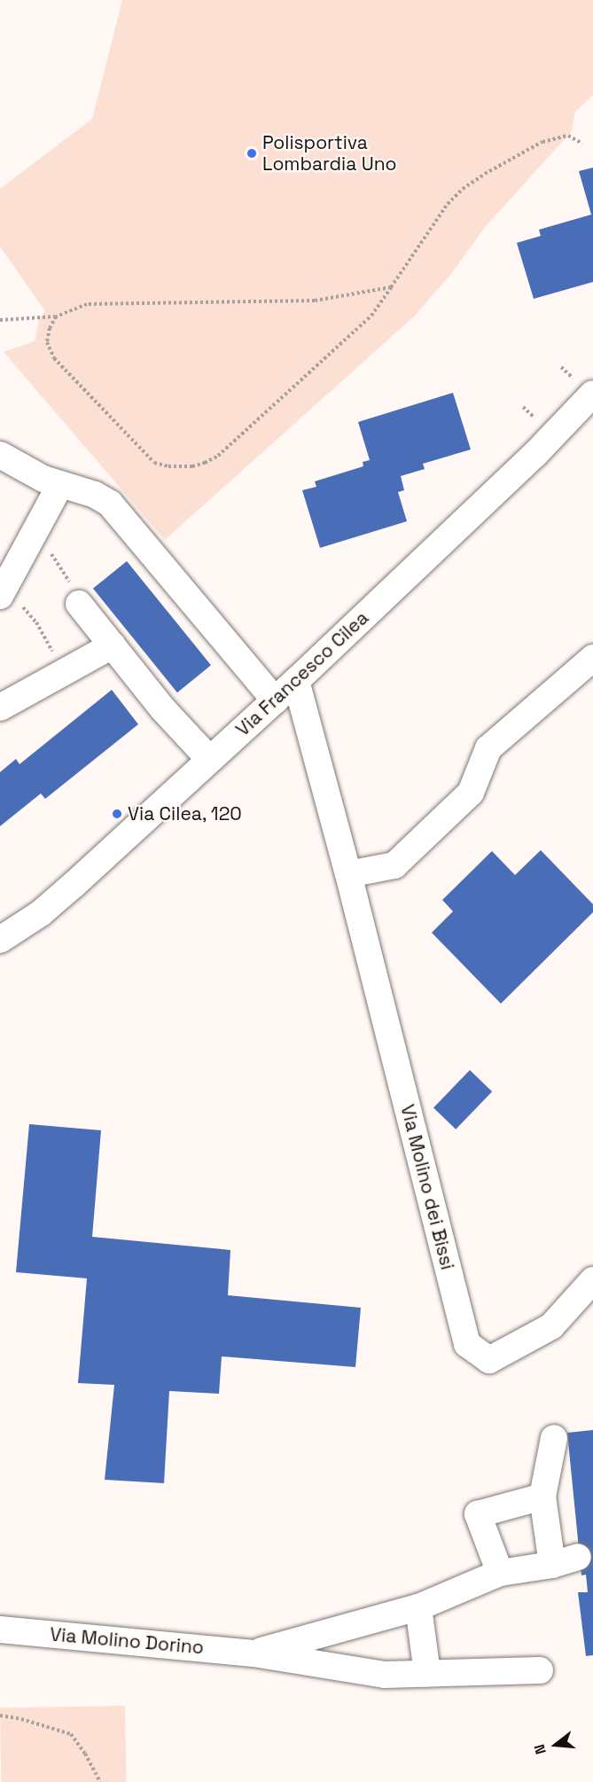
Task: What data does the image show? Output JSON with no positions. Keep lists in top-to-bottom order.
{
  "streets": {
    "street": ["Via Francesco Cilea", "Via Molino dei Bissi", "Via Molino Dorino"]
  },
  "crossings": [
    ["Via Francesco Cilea", "Via Molino dei Bissi"]
  ],
  "places": ["Polisportiva Lombardia Uno", "Via Cilea, 120"],
  "north": "left"
}
